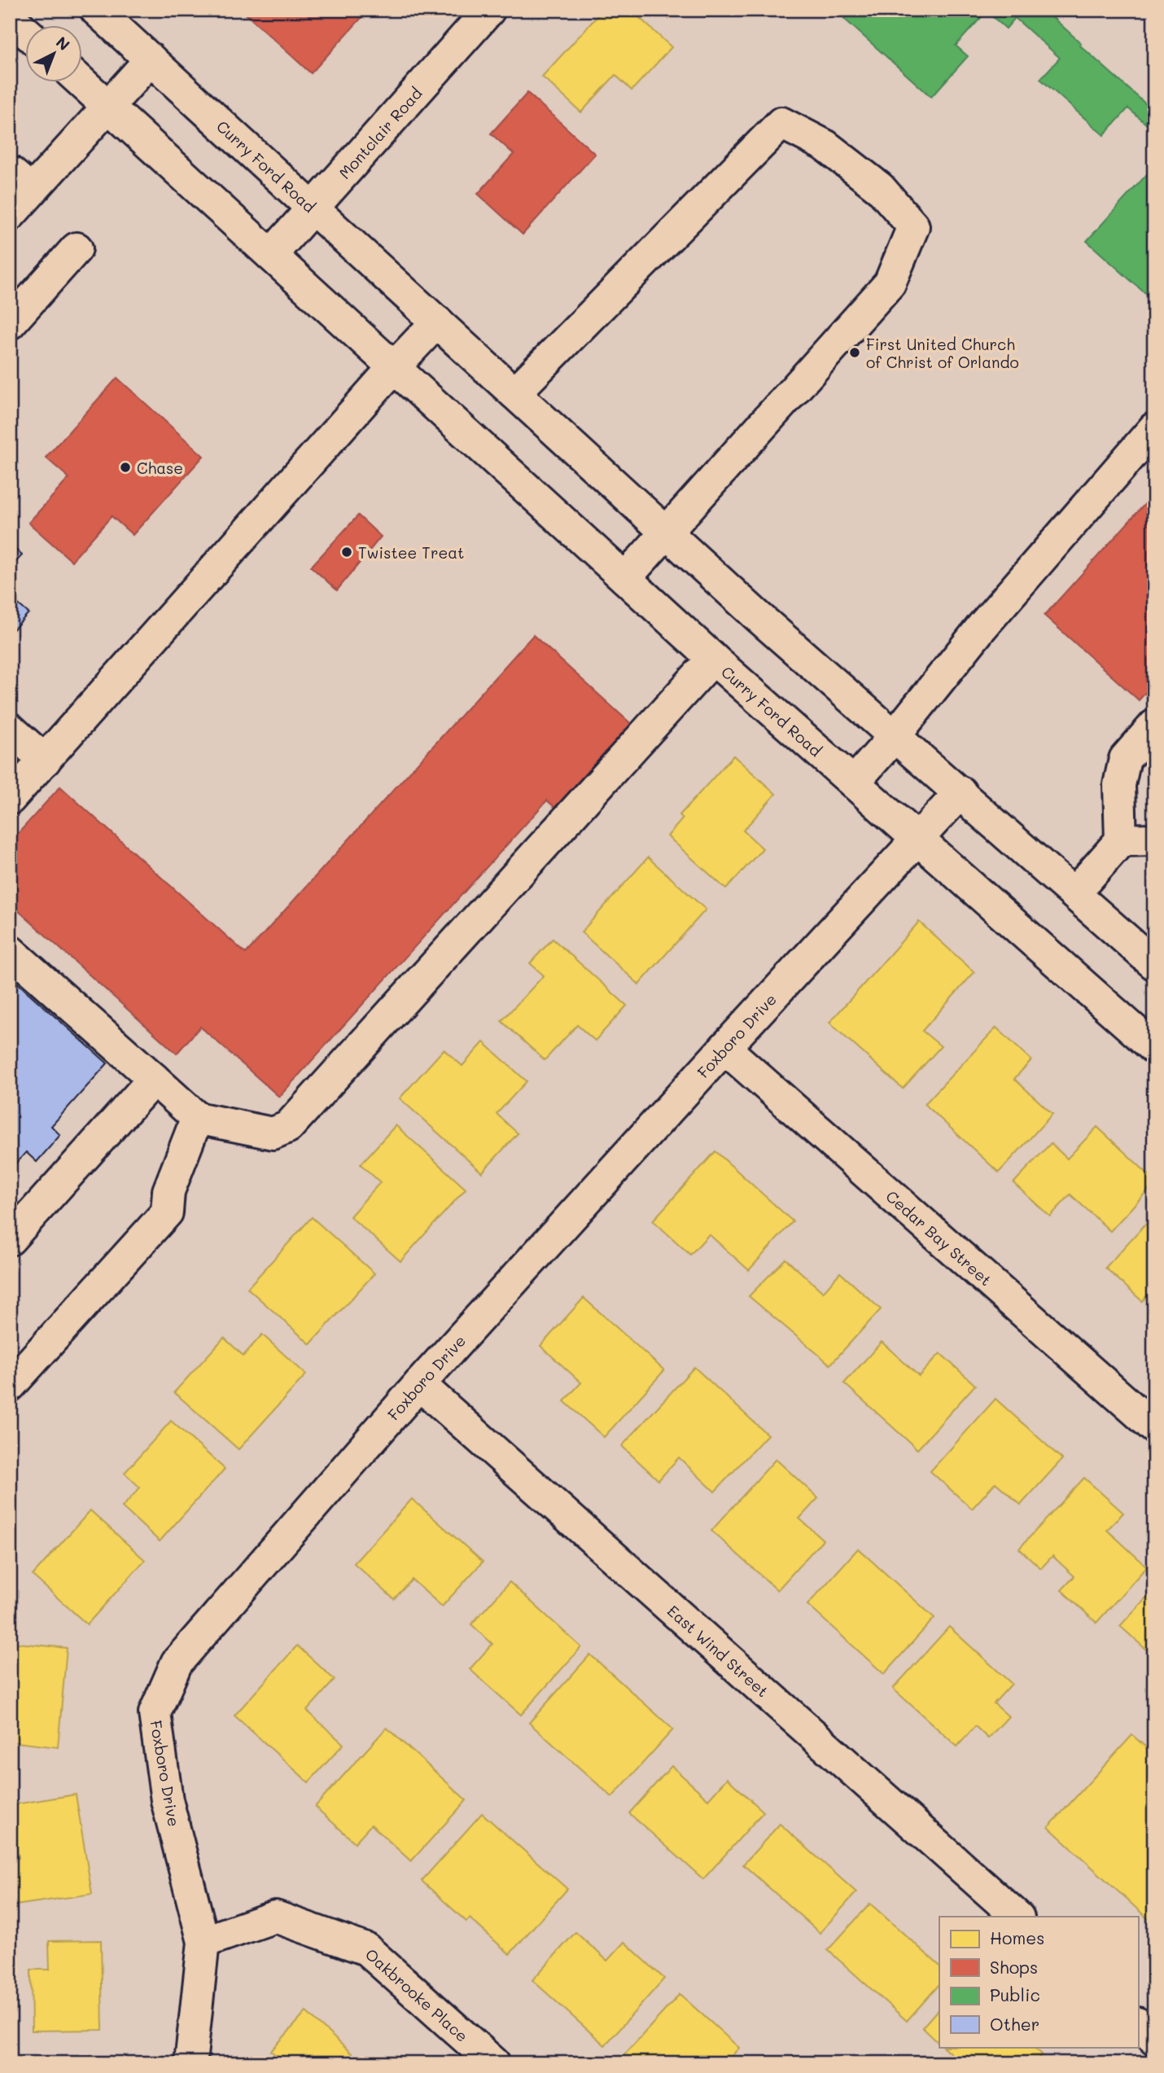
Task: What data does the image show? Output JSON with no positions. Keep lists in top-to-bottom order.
{
  "streets": {
    "street": [
      "Montclair Road",
      "Curry Ford Road",
      "Foxboro Drive",
      "Cedar Bay Street",
      "East Wind Street",
      "Oakbrooke Place"
    ]
  },
  "crossings": [
    ["Montclair Road", "Curry Ford Road"],
    ["Curry Ford Road", "Foxboro Drive"],
    ["Foxboro Drive", "Cedar Bay Street"],
    ["Foxboro Drive", "East Wind Street"],
    ["Foxboro Drive", "Oakbrooke Place"]
  ],
  "places": ["First United Church of Christ of Orlando", "Chase", "Twistee Treat"],
  "legend": [
    "Homes",
    "Shops",
    "Public",
    "Other"
  ],
  "north": "top right"
}
